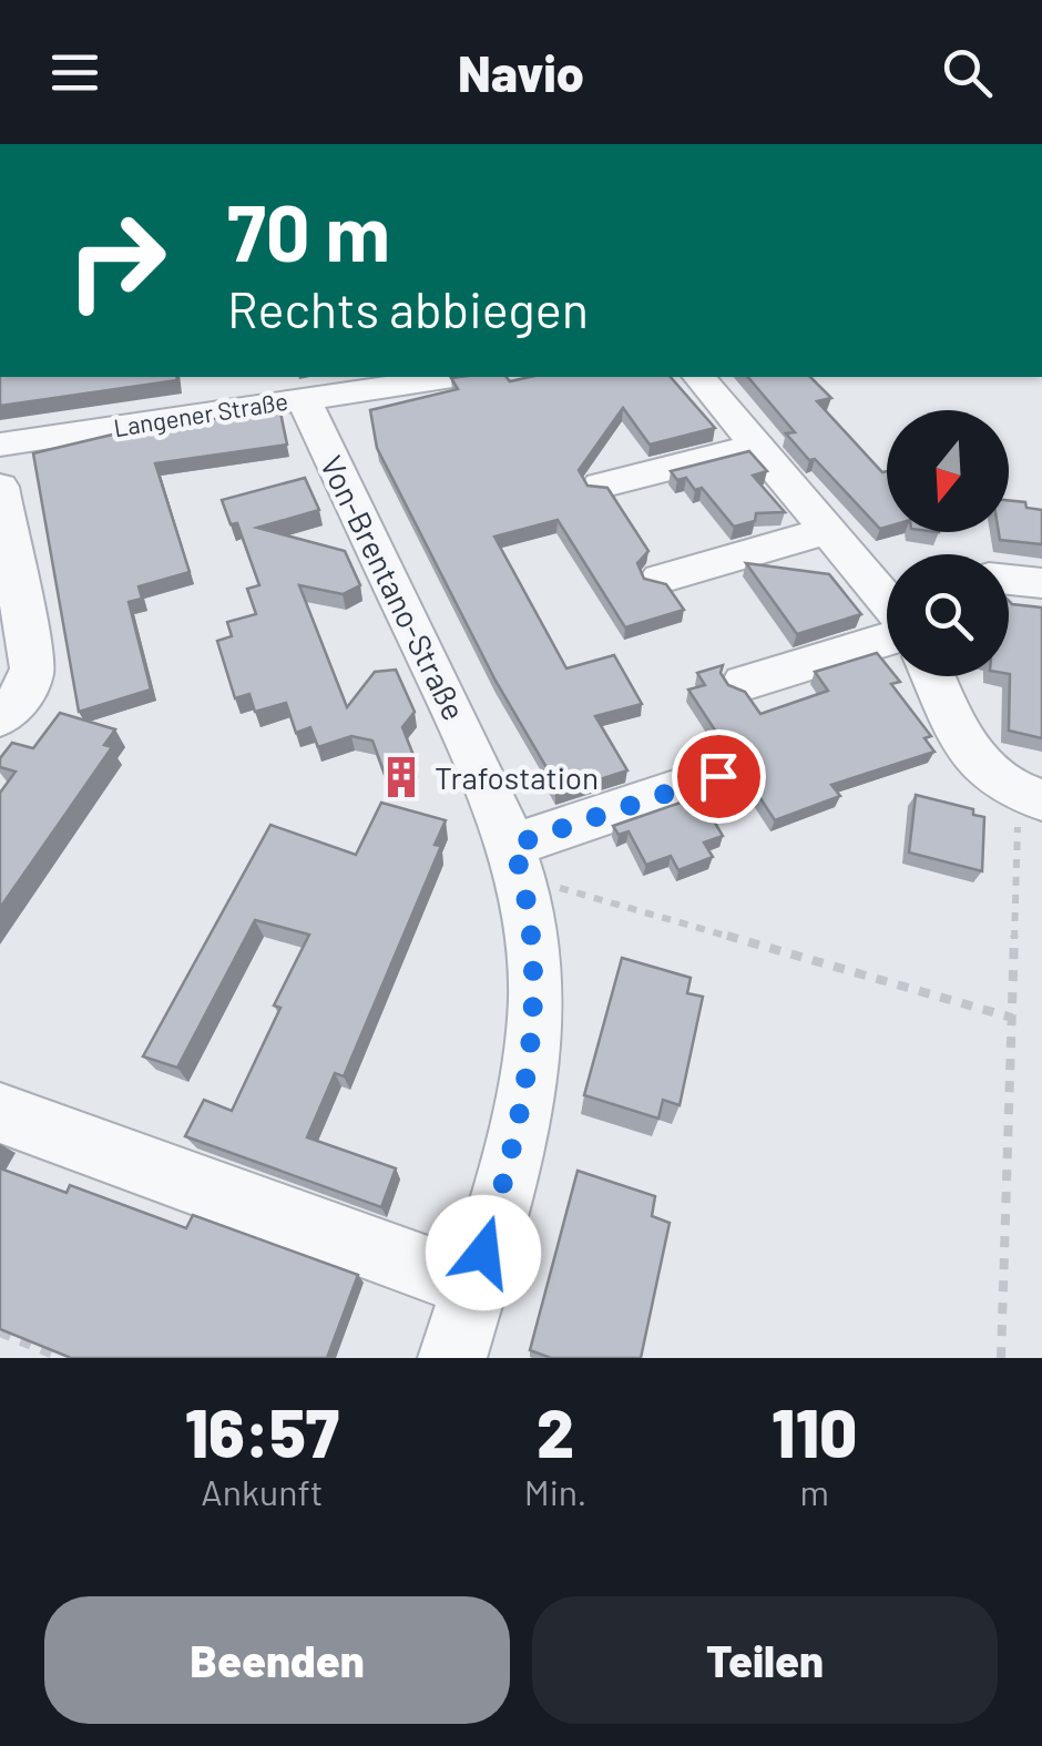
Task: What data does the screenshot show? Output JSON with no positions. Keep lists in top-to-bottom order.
{
  "streets": {
    "street": ["Langener Straße", "Von-Brentano-Straße"]
  },
  "crossings": [
    ["Langener Straße", "Von-Brentano-Straße"]
  ],
  "places": {
    "building": ["Trafostation"]
  },
  "north": "bottom",
  "page": {
    "header": "Navio",
    "turn": ["70 m", "Rechts abbiegen"],
    "eta": [
      "16:57",
      "Ankunft",
      "2",
      "Min.",
      "110",
      "m"
    ],
    "buttons": ["Beenden", "Teilen"]
  }
}
